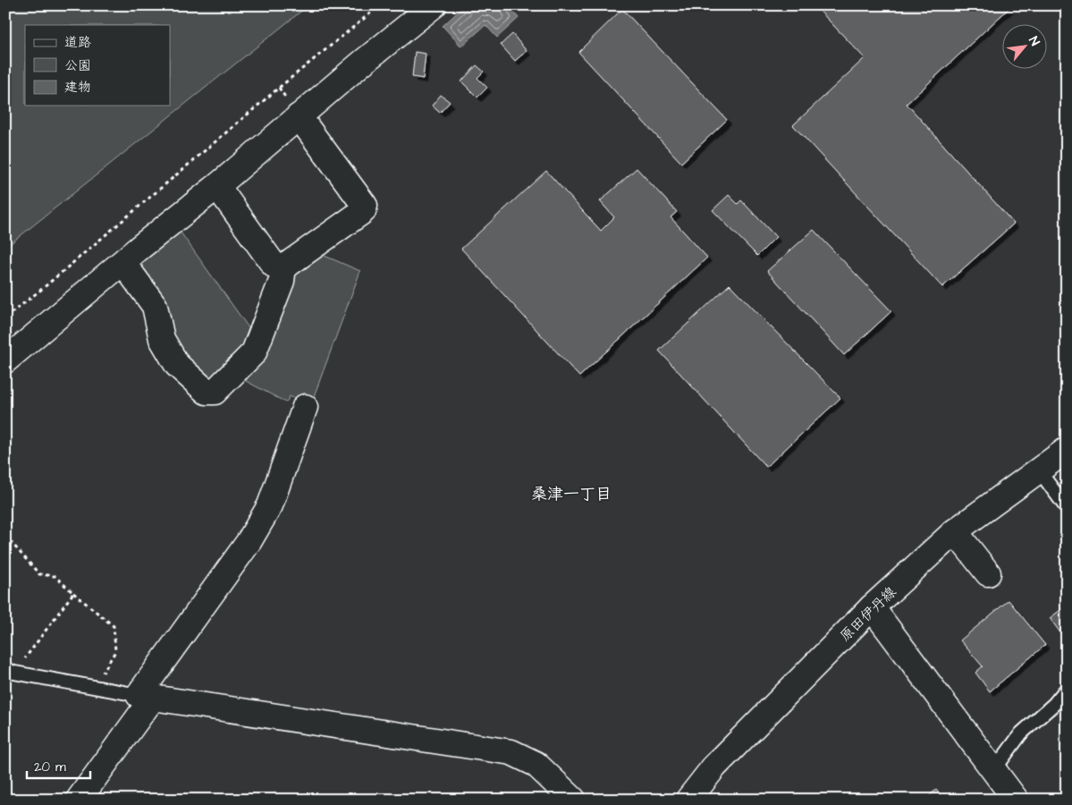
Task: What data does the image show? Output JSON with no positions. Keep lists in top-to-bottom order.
{
  "streets": {
    "street": ["原田伊丹線"]
  },
  "districts": ["桑津一丁目"],
  "legend": ["道路", "公園", "建物"],
  "scale_bar": "20 m",
  "north": "top right"
}
